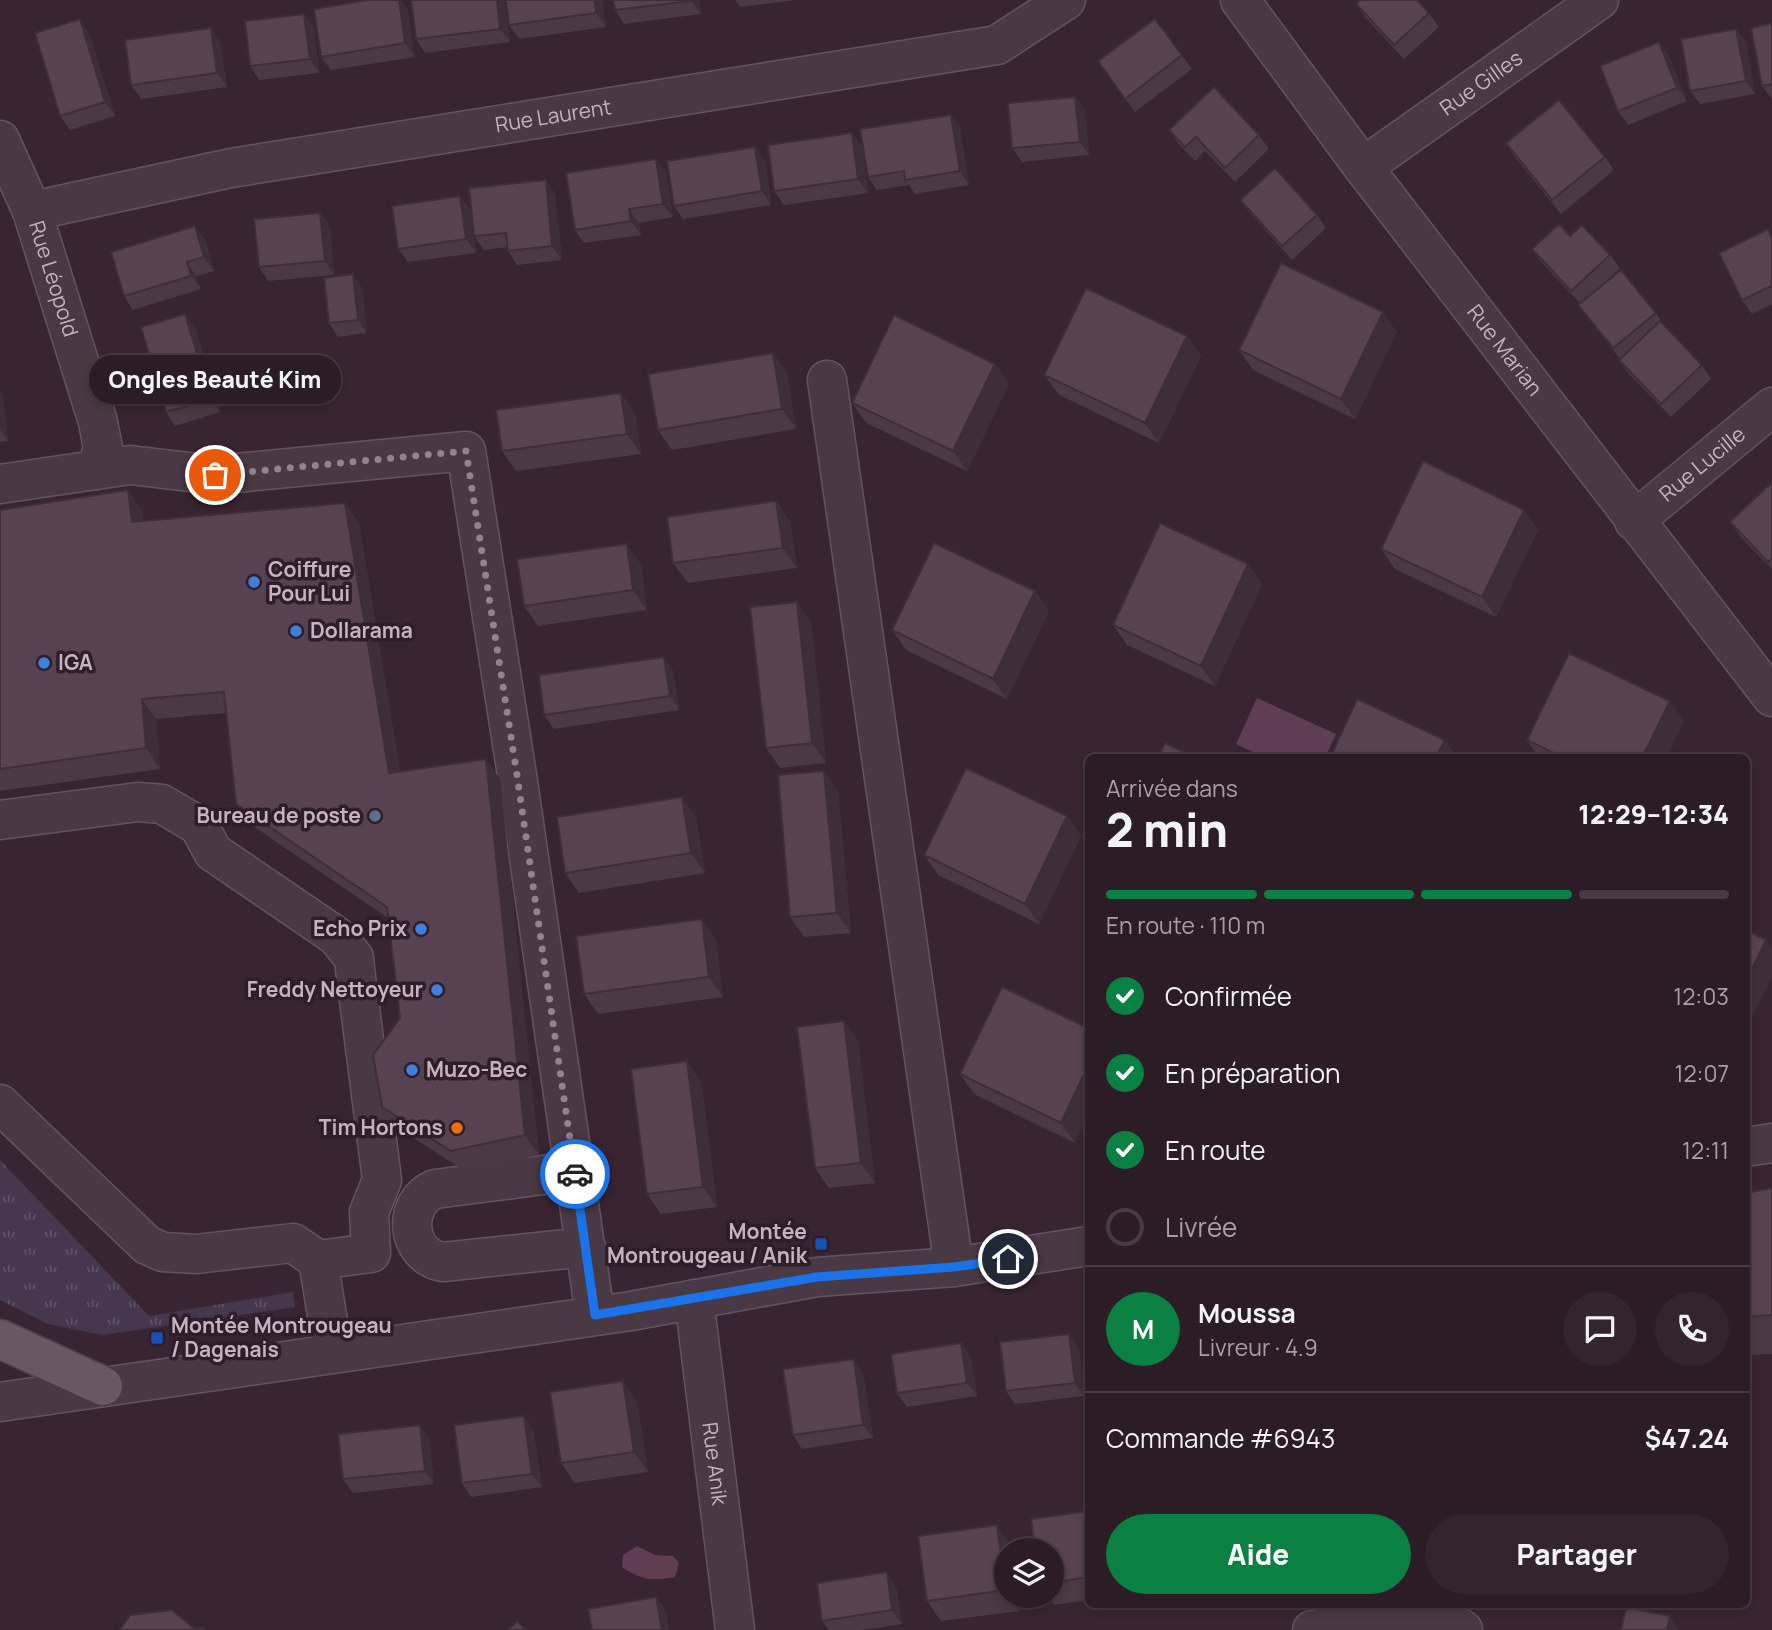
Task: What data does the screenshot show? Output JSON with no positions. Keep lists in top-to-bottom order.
{
  "streets": {
    "street": [
      "Rue Gilles",
      "Rue Laurent",
      "Rue Léopold",
      "Rue Marian",
      "Rue Lucille",
      "Rue Anik"
    ]
  },
  "crossings": [
    ["Rue Gilles", "Rue Marian"],
    ["Rue Laurent", "Rue Léopold"],
    ["Rue Marian", "Rue Lucille"]
  ],
  "places": {
    "other": [
      "Ongles Beauté Kim",
      "Coiffure Pour Lui",
      "Dollarama",
      "IGA",
      "Bureau de poste",
      "Echo Prix",
      "Freddy Nettoyeur",
      "Muzo-Bec",
      "Tim Hortons"
    ],
    "transit": ["Montée Montrougeau / Anik", "Montée Montrougeau / Dagenais"]
  },
  "page": {
    "bubble": "Ongles Beauté Kim",
    "heading": ["2 min", "Arrivée dans", "12:29–12:34"],
    "panel": [
      "Moussa",
      "Livreur · 4.9",
      "Commande #6943",
      "$47.24"
    ],
    "bar": "En route · 110 m",
    "list": [
      ["Confirmée", "12:03"],
      ["En préparation", "12:07"],
      ["En route", "12:11"],
      "Livrée"
    ],
    "round": "M",
    "buttons": ["Aide", "Partager"]
  }
}
